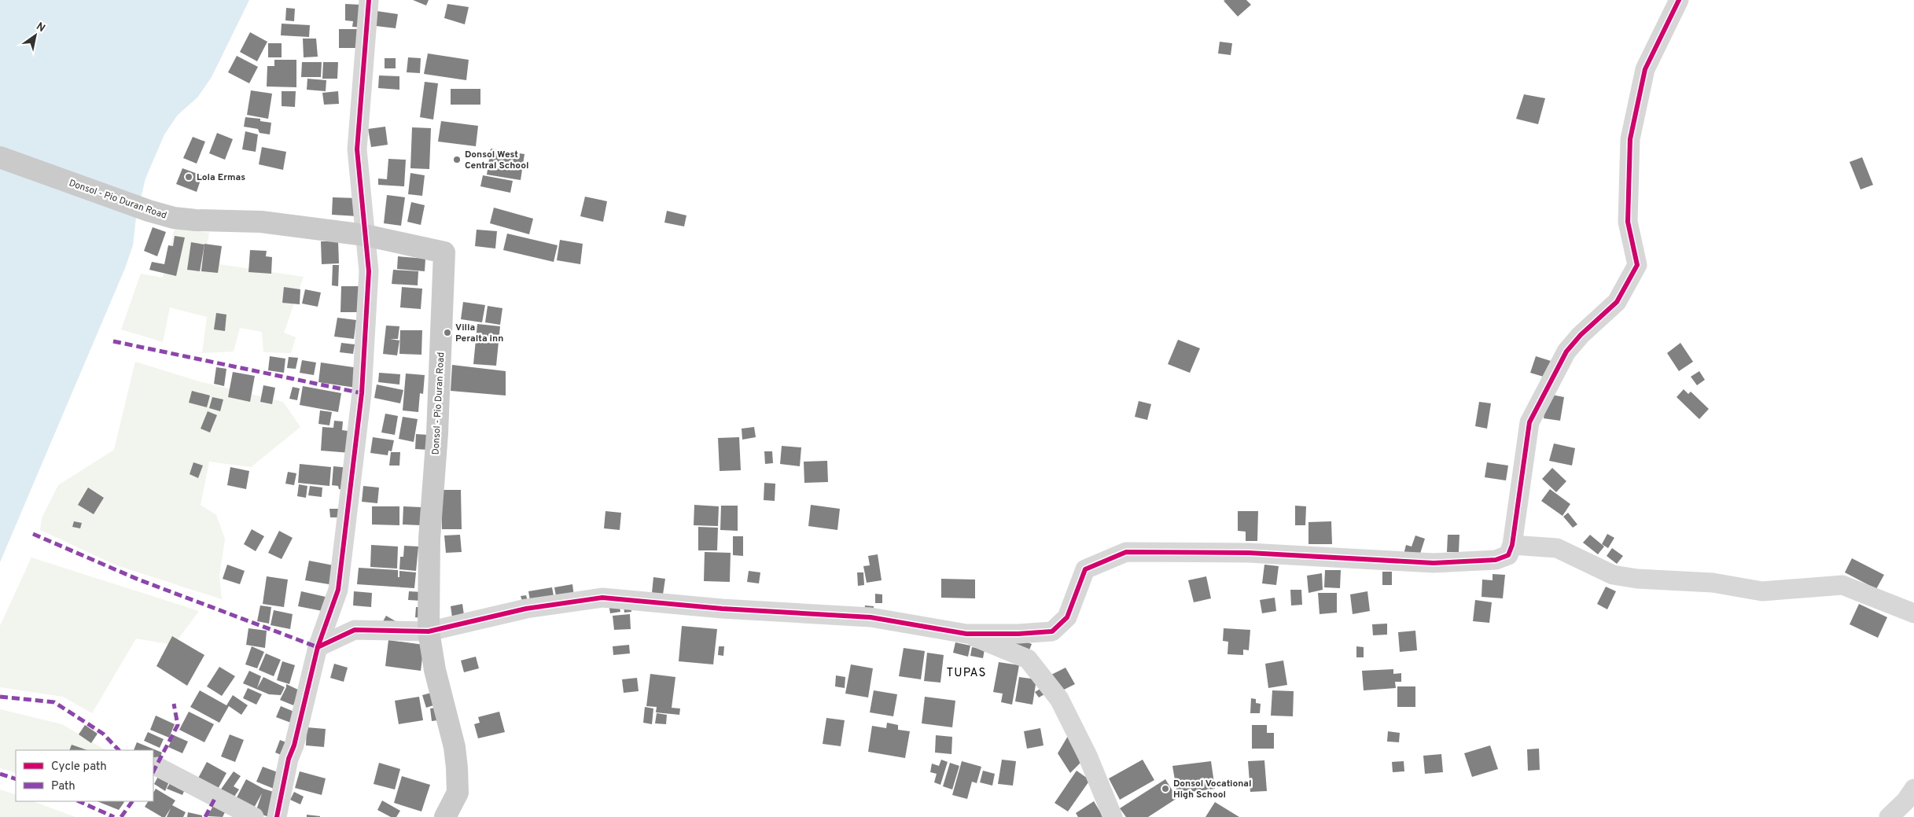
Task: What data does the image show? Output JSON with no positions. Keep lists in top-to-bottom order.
{
  "streets": {
    "main road": ["Donsol - Pio Duran Road"]
  },
  "districts": ["TUPAS"],
  "places": [
    "Donsol West Central School",
    "Lola Ermas",
    "Villa Peralta inn",
    "Donsol Vocational High School"
  ],
  "legend": ["Cycle path", "Path"],
  "north": "top right"
}
